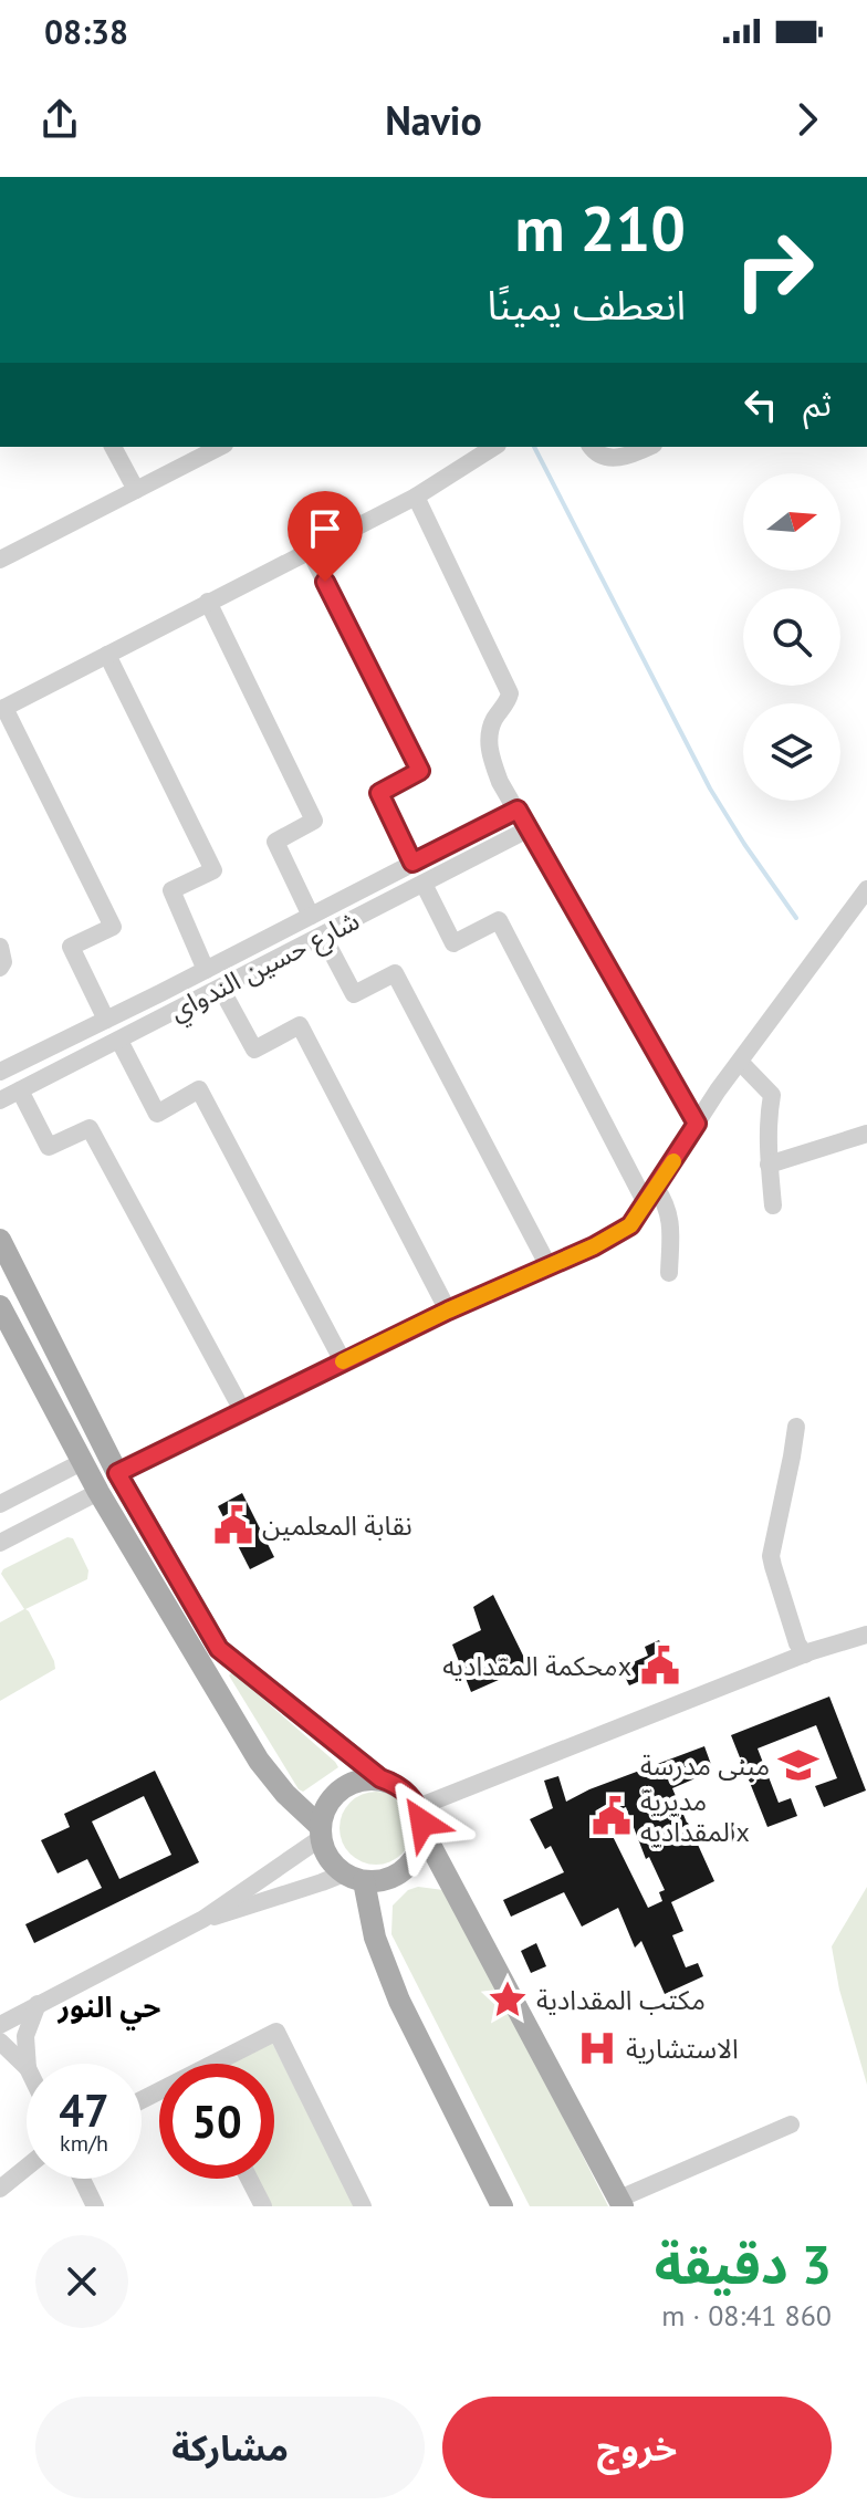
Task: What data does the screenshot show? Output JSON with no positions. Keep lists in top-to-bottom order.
{
  "streets": {
    "street": ["شارع حسين الندواي"]
  },
  "districts": ["حي النور"],
  "places": {
    "public building": ["نقابة المعلمين", "محكمة المقداديهx", "مديرية المقداديهx"],
    "school or university": ["مبنى مدرسة"],
    "place": ["مكتب المقدادية"],
    "hospital": ["الاستشارية"]
  },
  "north": "right",
  "page": {
    "status": "08:38",
    "header": "Navio",
    "turn": ["210 m", "انعطف يمينًا"],
    "then": "ثم",
    "speed": "47 km/h",
    "limit": "50",
    "heading": ["3 دقيقة", "860 m · 08:41"],
    "buttons": ["خروج", "مشاركة"]
  }
}
